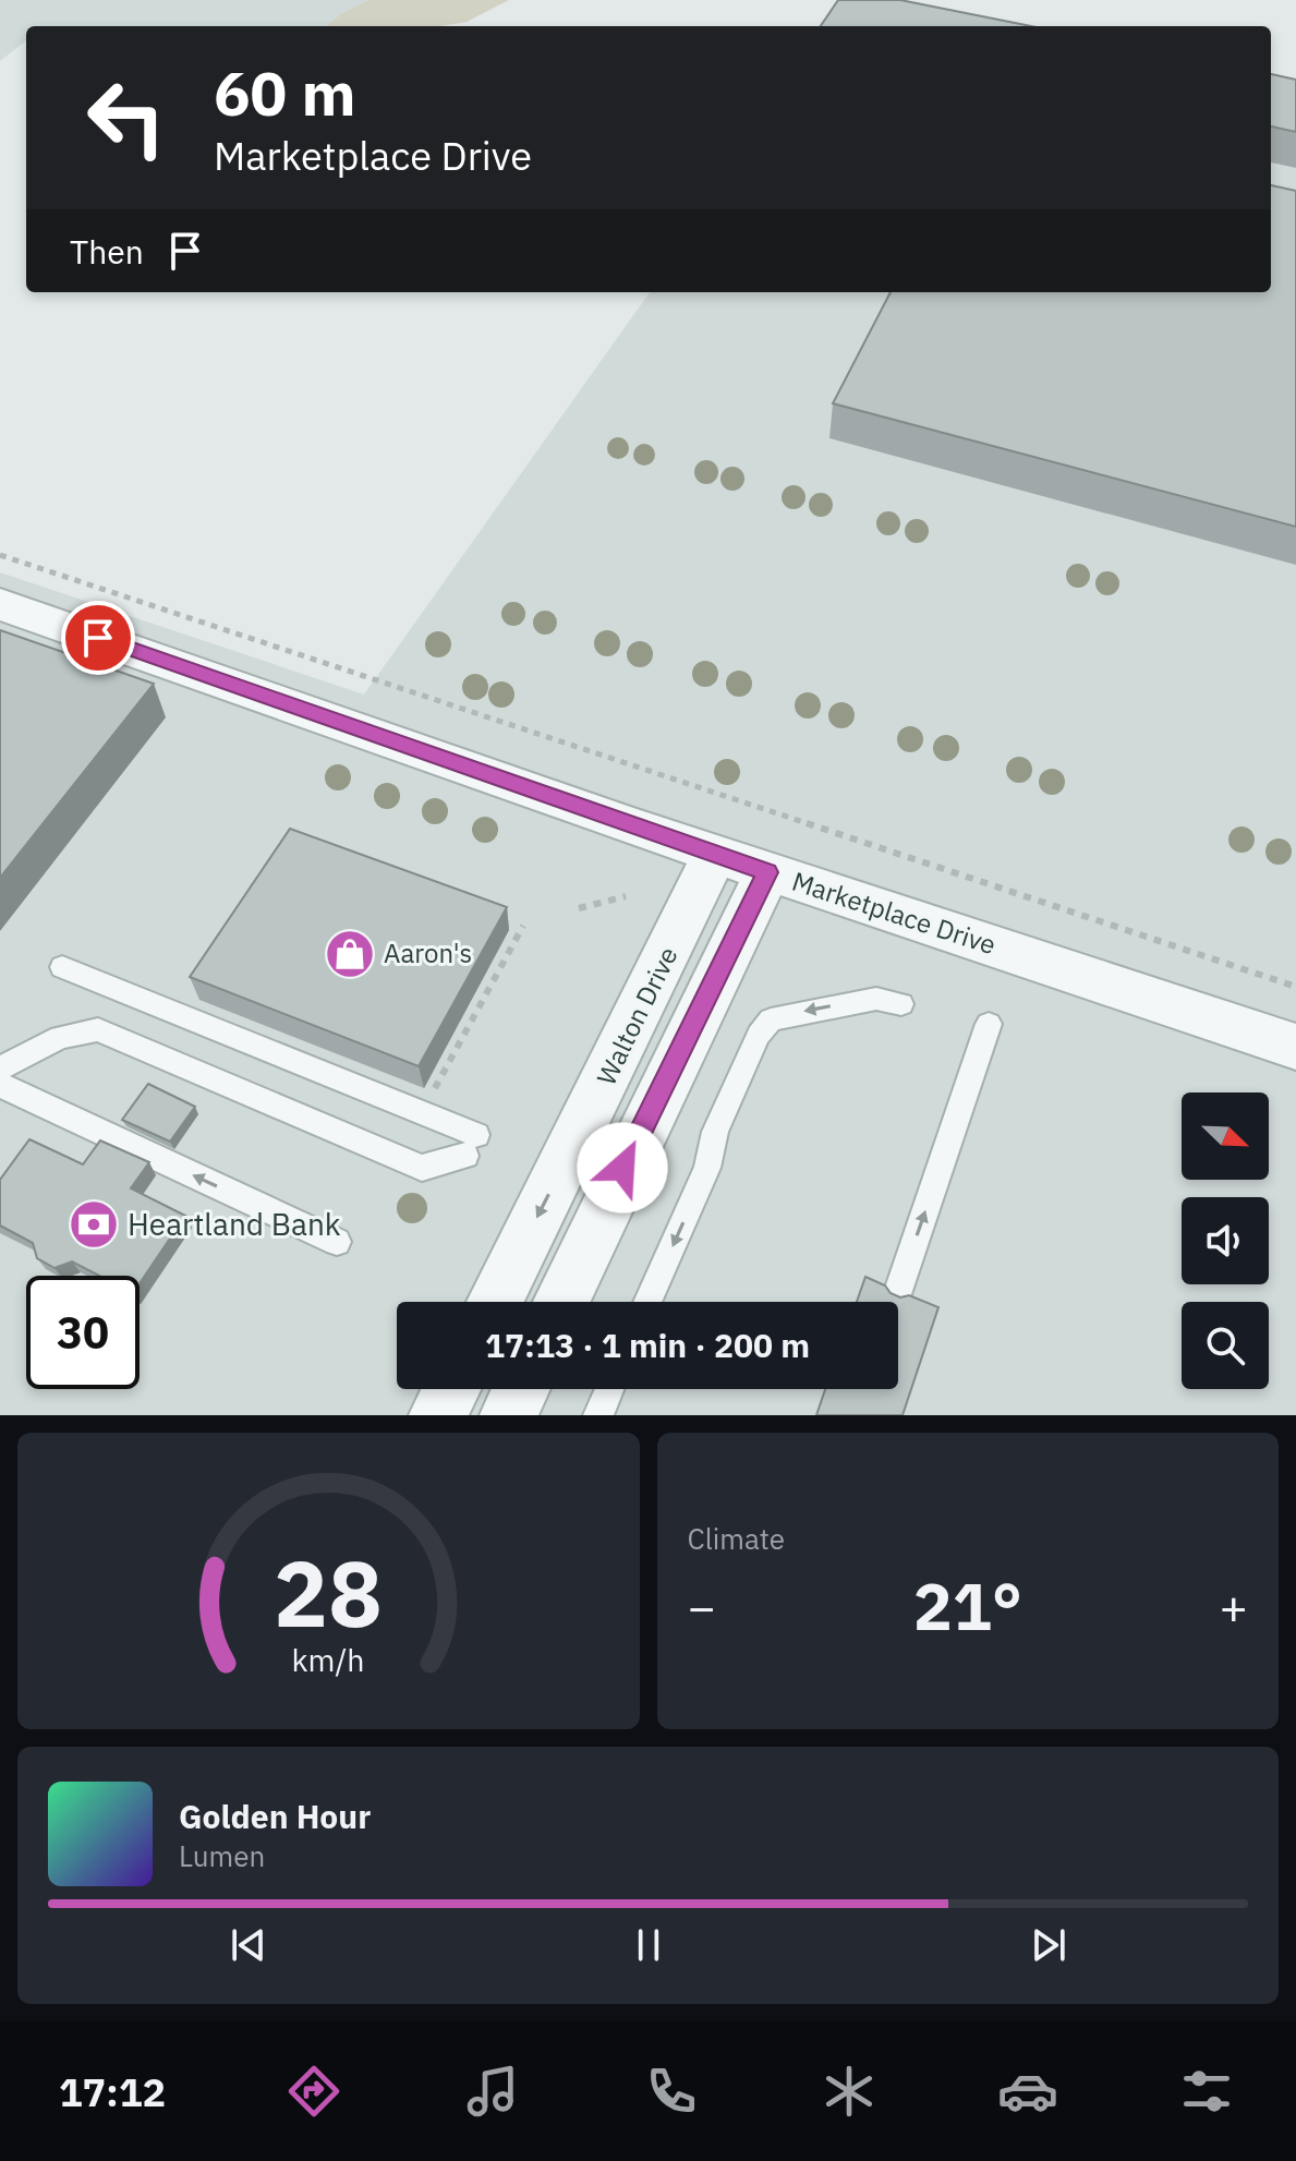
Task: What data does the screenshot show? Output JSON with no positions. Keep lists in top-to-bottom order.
{
  "streets": {
    "street": ["Marketplace Drive", "Walton Drive"]
  },
  "crossings": [
    ["Marketplace Drive", "Walton Drive"]
  ],
  "places": {
    "shop": ["Aaron's"],
    "bank": ["Heartland Bank"]
  },
  "north": "bottom right",
  "page": {
    "turn": ["60 m", "Marketplace Drive"],
    "then": "Then",
    "limit": "30",
    "trip": "17:13 · 1 min · 200 m",
    "tile": "Climate",
    "heat": ["−", "21°", "+"],
    "song": ["Golden Hour", "Lumen"],
    "tabs": "17:12",
    "gauge": ["28", "km/h"]
  }
}
